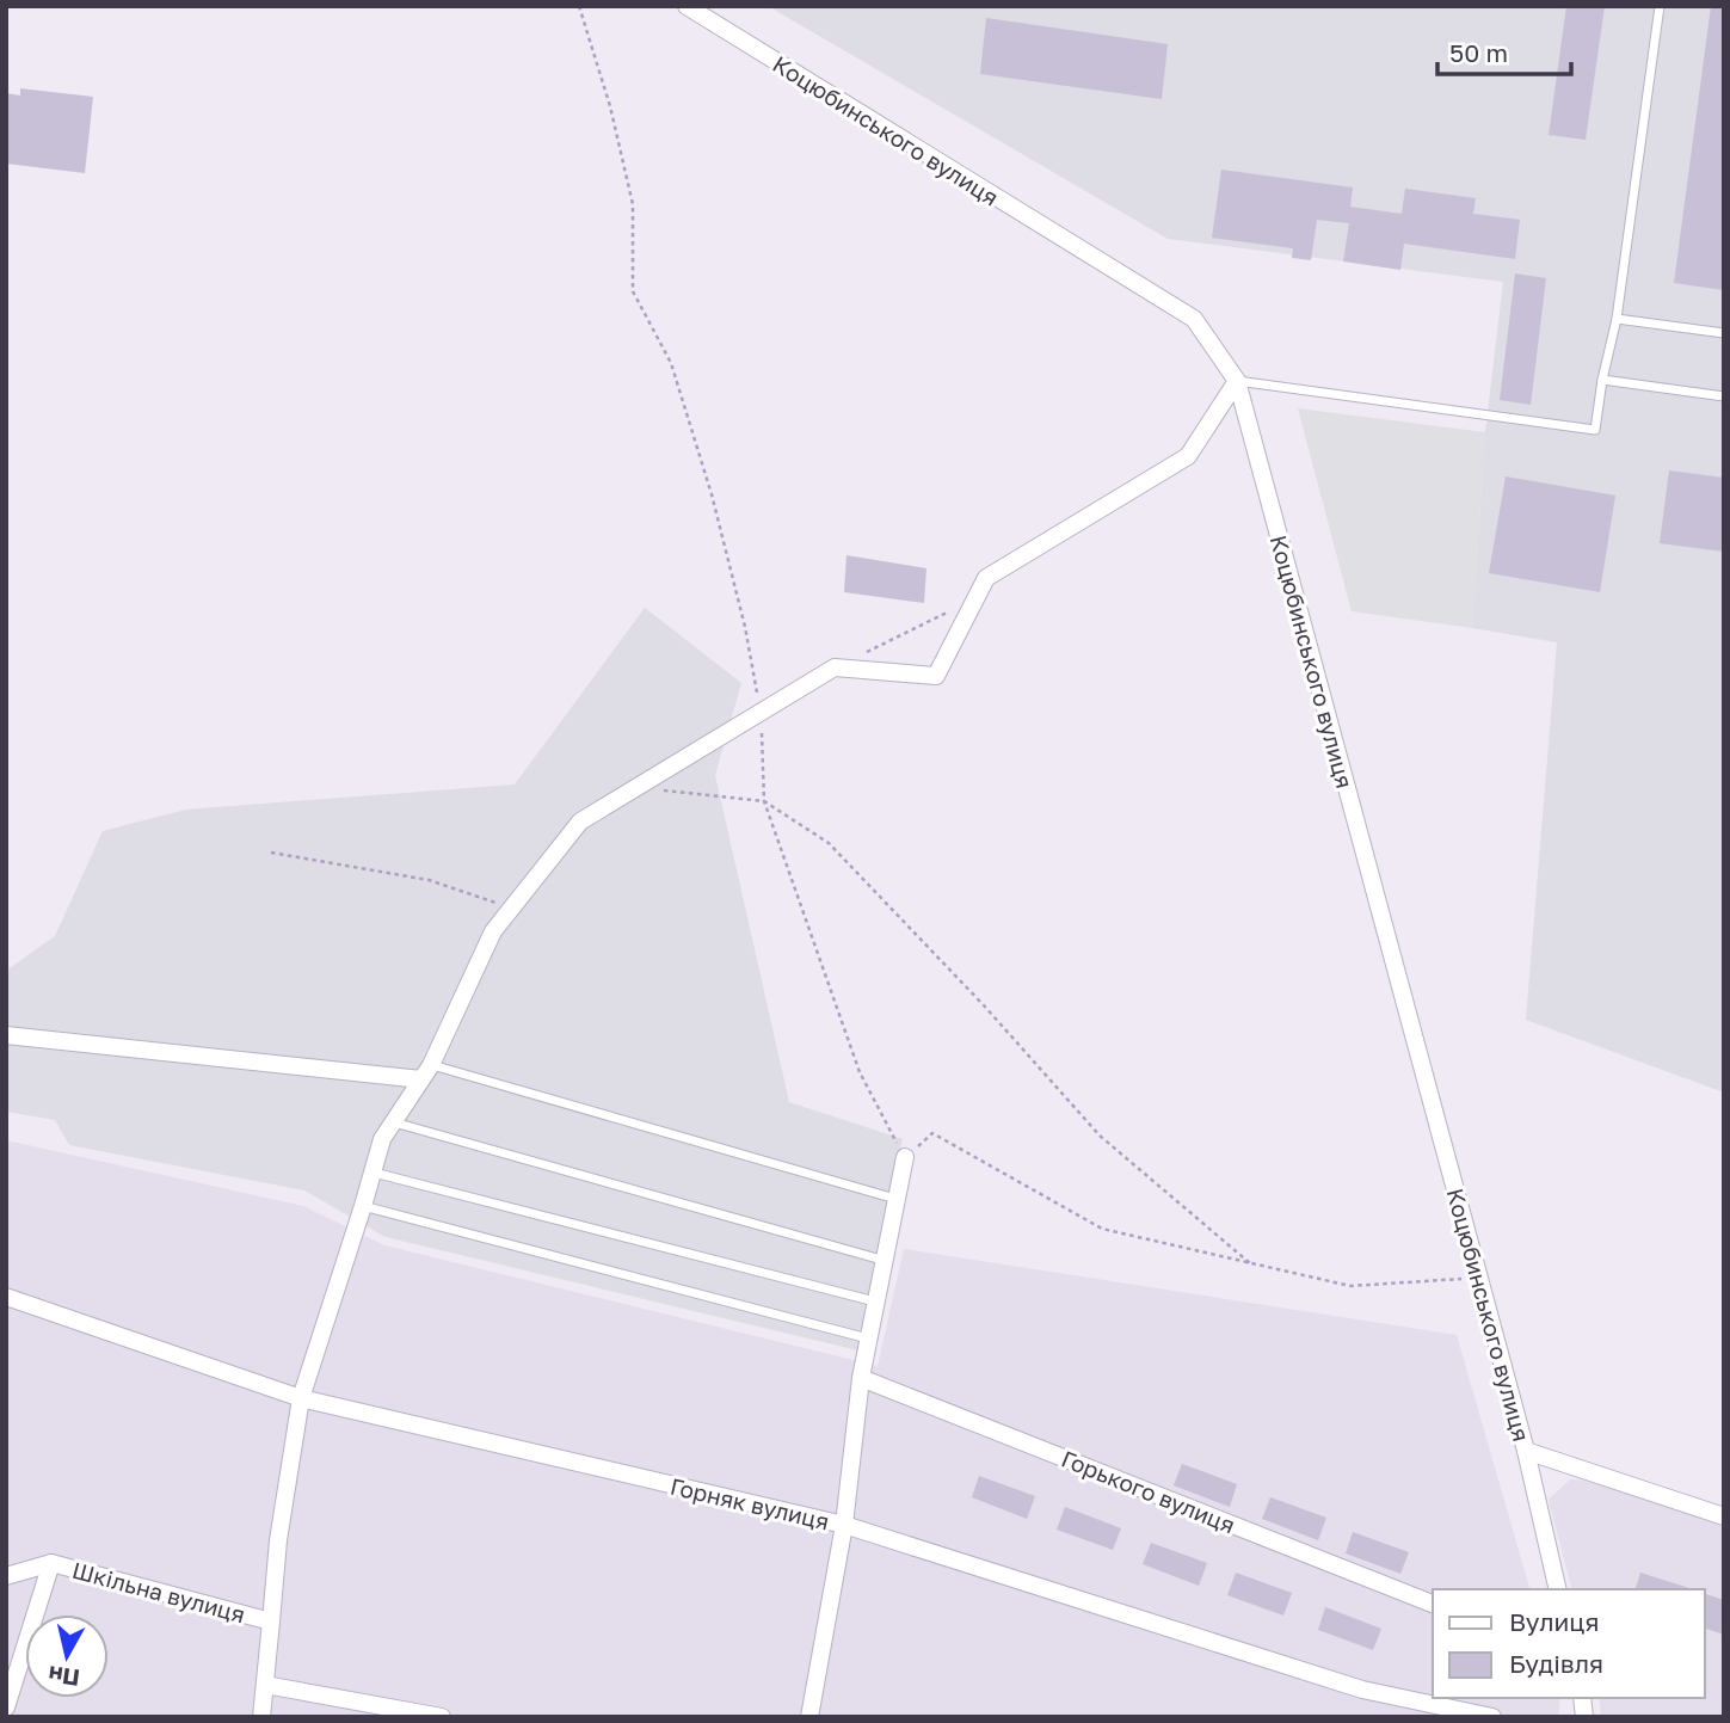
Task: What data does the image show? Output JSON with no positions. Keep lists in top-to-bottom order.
{
  "streets": {
    "street": [
      "Коцюбинського вулиця",
      "Горького вулиця",
      "Горняк вулиця",
      "Шкільна вулиця"
    ]
  },
  "legend": ["Вулиця", "Будівля"],
  "scale_bar": "50 m",
  "north": "bottom"
}
